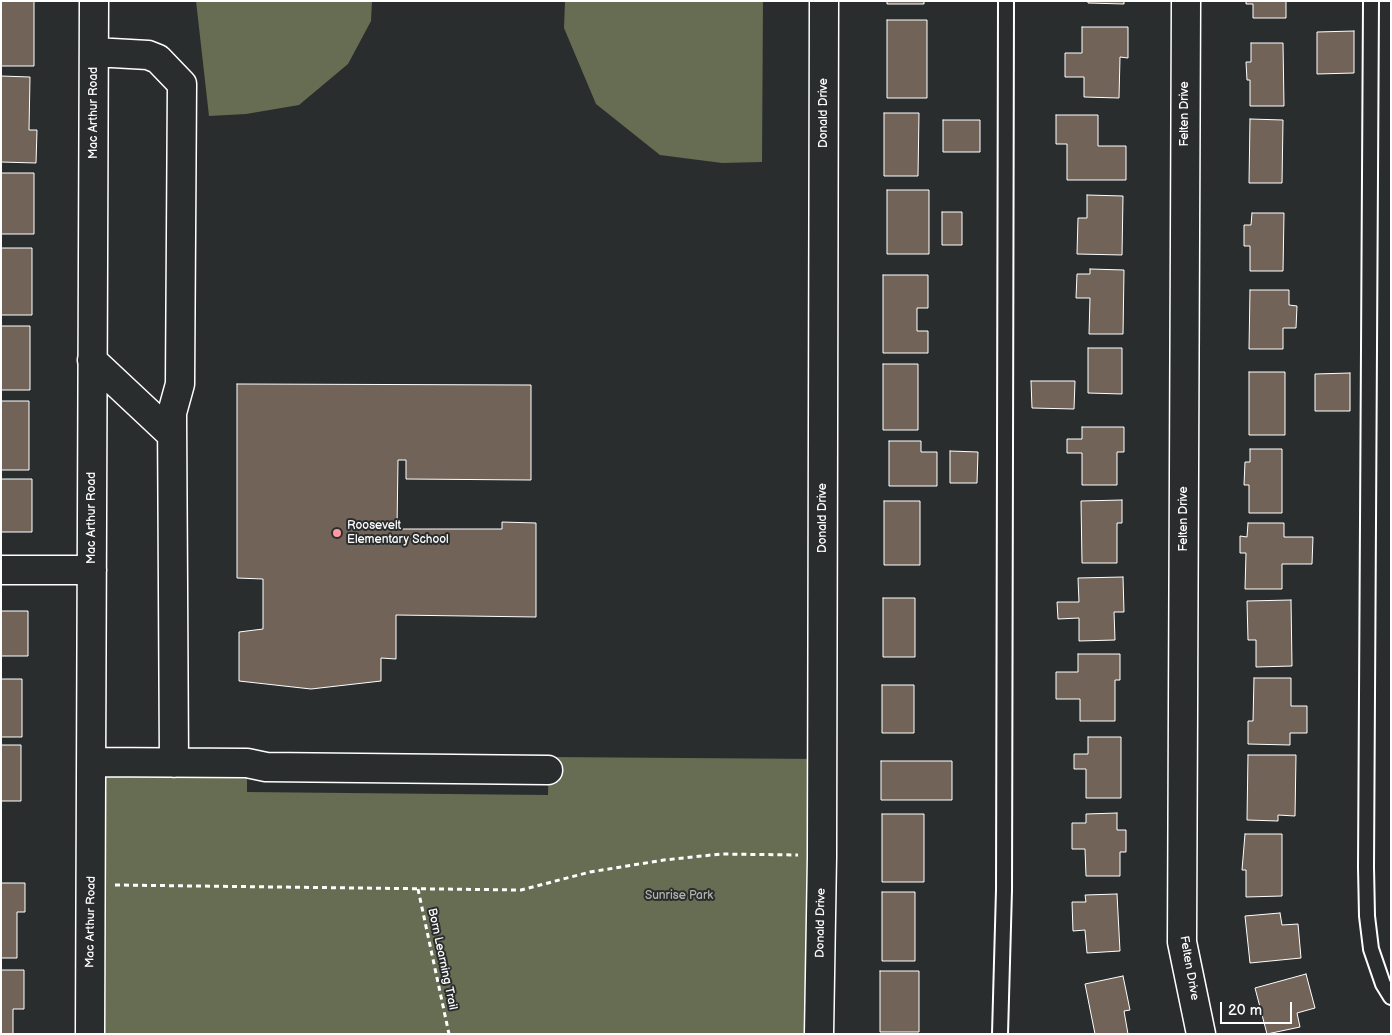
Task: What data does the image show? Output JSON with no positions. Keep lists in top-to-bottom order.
{
  "streets": {
    "street": ["Mac Arthur Road", "Donald Drive", "Felten Drive"],
    "path": ["Born Learning Trail"]
  },
  "parks": ["Sunrise Park"],
  "places": ["Roosevelt Elementary School"],
  "scale_bar": "20 m"
}
